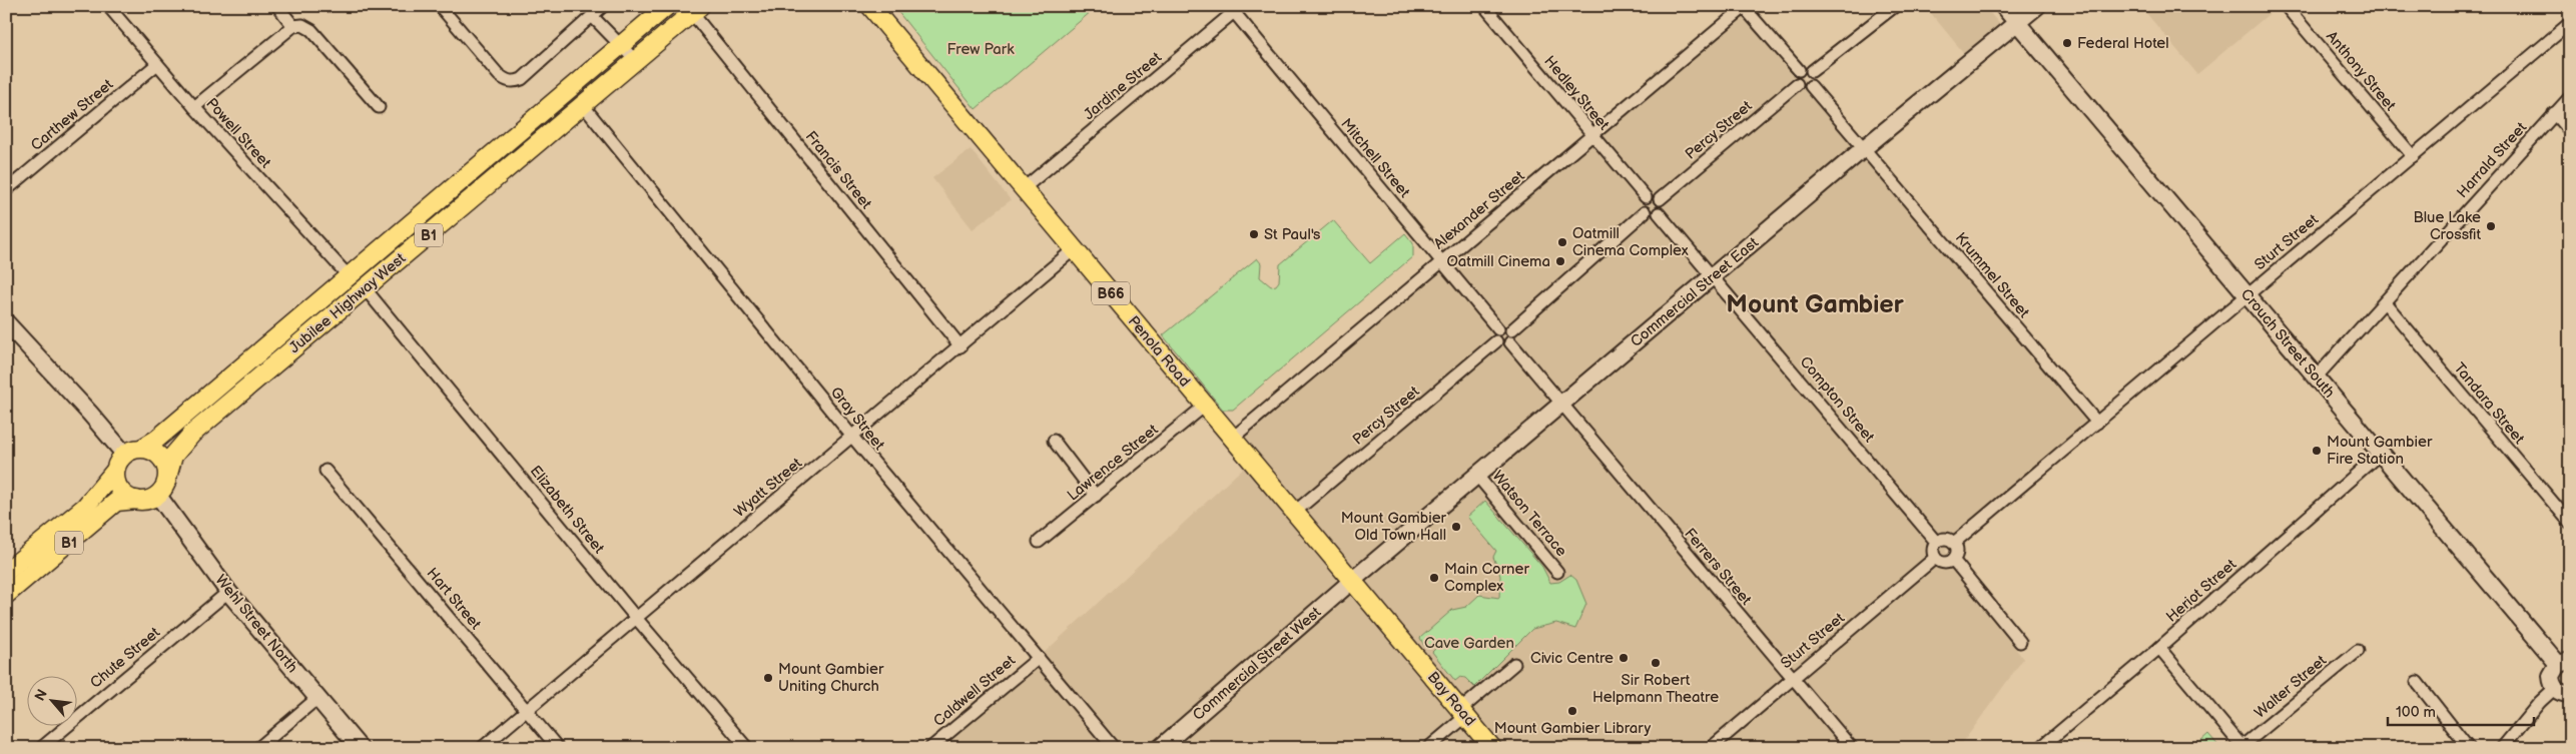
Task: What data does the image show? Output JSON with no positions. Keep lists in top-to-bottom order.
{
  "streets": {
    "main road": [
      "B1",
      "B66",
      "Jubilee Highway West",
      "Penola Road",
      "Bay Road"
    ],
    "street": [
      "Anthony Street",
      "Jardine Street",
      "Hedley Street",
      "Carthew Street",
      "Percy Street",
      "Powell Street",
      "Mitchell Street",
      "Harrald Street",
      "Francis Street",
      "Alexander Street",
      "Sturt Street",
      "Krummel Street",
      "Commercial Street East",
      "Crouch Street South",
      "Compton Street",
      "Tandara Street",
      "Gray Street",
      "Lawrence Street",
      "Wyatt Street",
      "Elizabeth Street",
      "Watson Terrace",
      "Ferrers Street",
      "Heriot Street",
      "Hart Street",
      "Wehl Street North",
      "Chute Street",
      "Commercial Street West",
      "Walter Street",
      "Caldwell Street"
    ]
  },
  "crossings": [
    ["Anthony Street", "Sturt Street"],
    ["Jardine Street", "Mitchell Street"],
    ["Jardine Street", "Penola Road"],
    ["Hedley Street", "Percy Street"],
    ["Hedley Street", "Alexander Street"],
    ["Carthew Street", "Powell Street"],
    ["Percy Street", "Mitchell Street"],
    ["Percy Street", "Krummel Street"],
    ["Percy Street", "Penola Road"],
    ["Powell Street", "Jubilee Highway West"],
    ["Mitchell Street", "Alexander Street"],
    ["Harrald Street", "Crouch Street South"],
    ["Harrald Street", "Tandara Street"],
    ["Francis Street", "Jubilee Highway West"],
    ["Francis Street", "Wyatt Street"],
    ["Alexander Street", "Penola Road"],
    ["B1", "Jubilee Highway West"],
    ["B1", "Wehl Street North"],
    ["Sturt Street", "Krummel Street"],
    ["Sturt Street", "Crouch Street South"],
    ["Sturt Street", "Compton Street"],
    ["Sturt Street", "Ferrers Street"],
    ["Krummel Street", "Commercial Street East"],
    ["Commercial Street East", "Crouch Street South"],
    ["Commercial Street East", "Penola Road"],
    ["Commercial Street East", "Compton Street"],
    ["Commercial Street East", "Watson Terrace"],
    ["Commercial Street East", "Ferrers Street"],
    ["Commercial Street East", "Commercial Street West"],
    ["Commercial Street East", "Bay Road"],
    ["Jubilee Highway West", "Gray Street"],
    ["Jubilee Highway West", "Elizabeth Street"],
    ["Jubilee Highway West", "Wehl Street North"],
    ["Crouch Street South", "Heriot Street"],
    ["Penola Road", "Lawrence Street"],
    ["Penola Road", "Wyatt Street"],
    ["Penola Road", "Commercial Street West"],
    ["Penola Road", "Bay Road"],
    ["Gray Street", "Wyatt Street"],
    ["Gray Street", "Caldwell Street"],
    ["Wyatt Street", "Elizabeth Street"],
    ["Wyatt Street", "Hart Street"],
    ["Wehl Street North", "Chute Street"],
    ["Commercial Street West", "Bay Road"]
  ],
  "districts": ["Mount Gambier"],
  "parks": ["Frew Park", "Cave Garden"],
  "places": [
    "Federal Hotel",
    "Blue Lake Crossfit",
    "St Paul's",
    "Oatmill Cinema Complex",
    "Oatmill Cinema",
    "Mount Gambier Fire Station",
    "Mount Gambier Old Town Hall",
    "Main Corner Complex",
    "Civic Centre",
    "Sir Robert Helpmann Theatre",
    "Mount Gambier Uniting Church",
    "Mount Gambier Library"
  ],
  "scale_bar": "100 m",
  "north": "top left"
}
